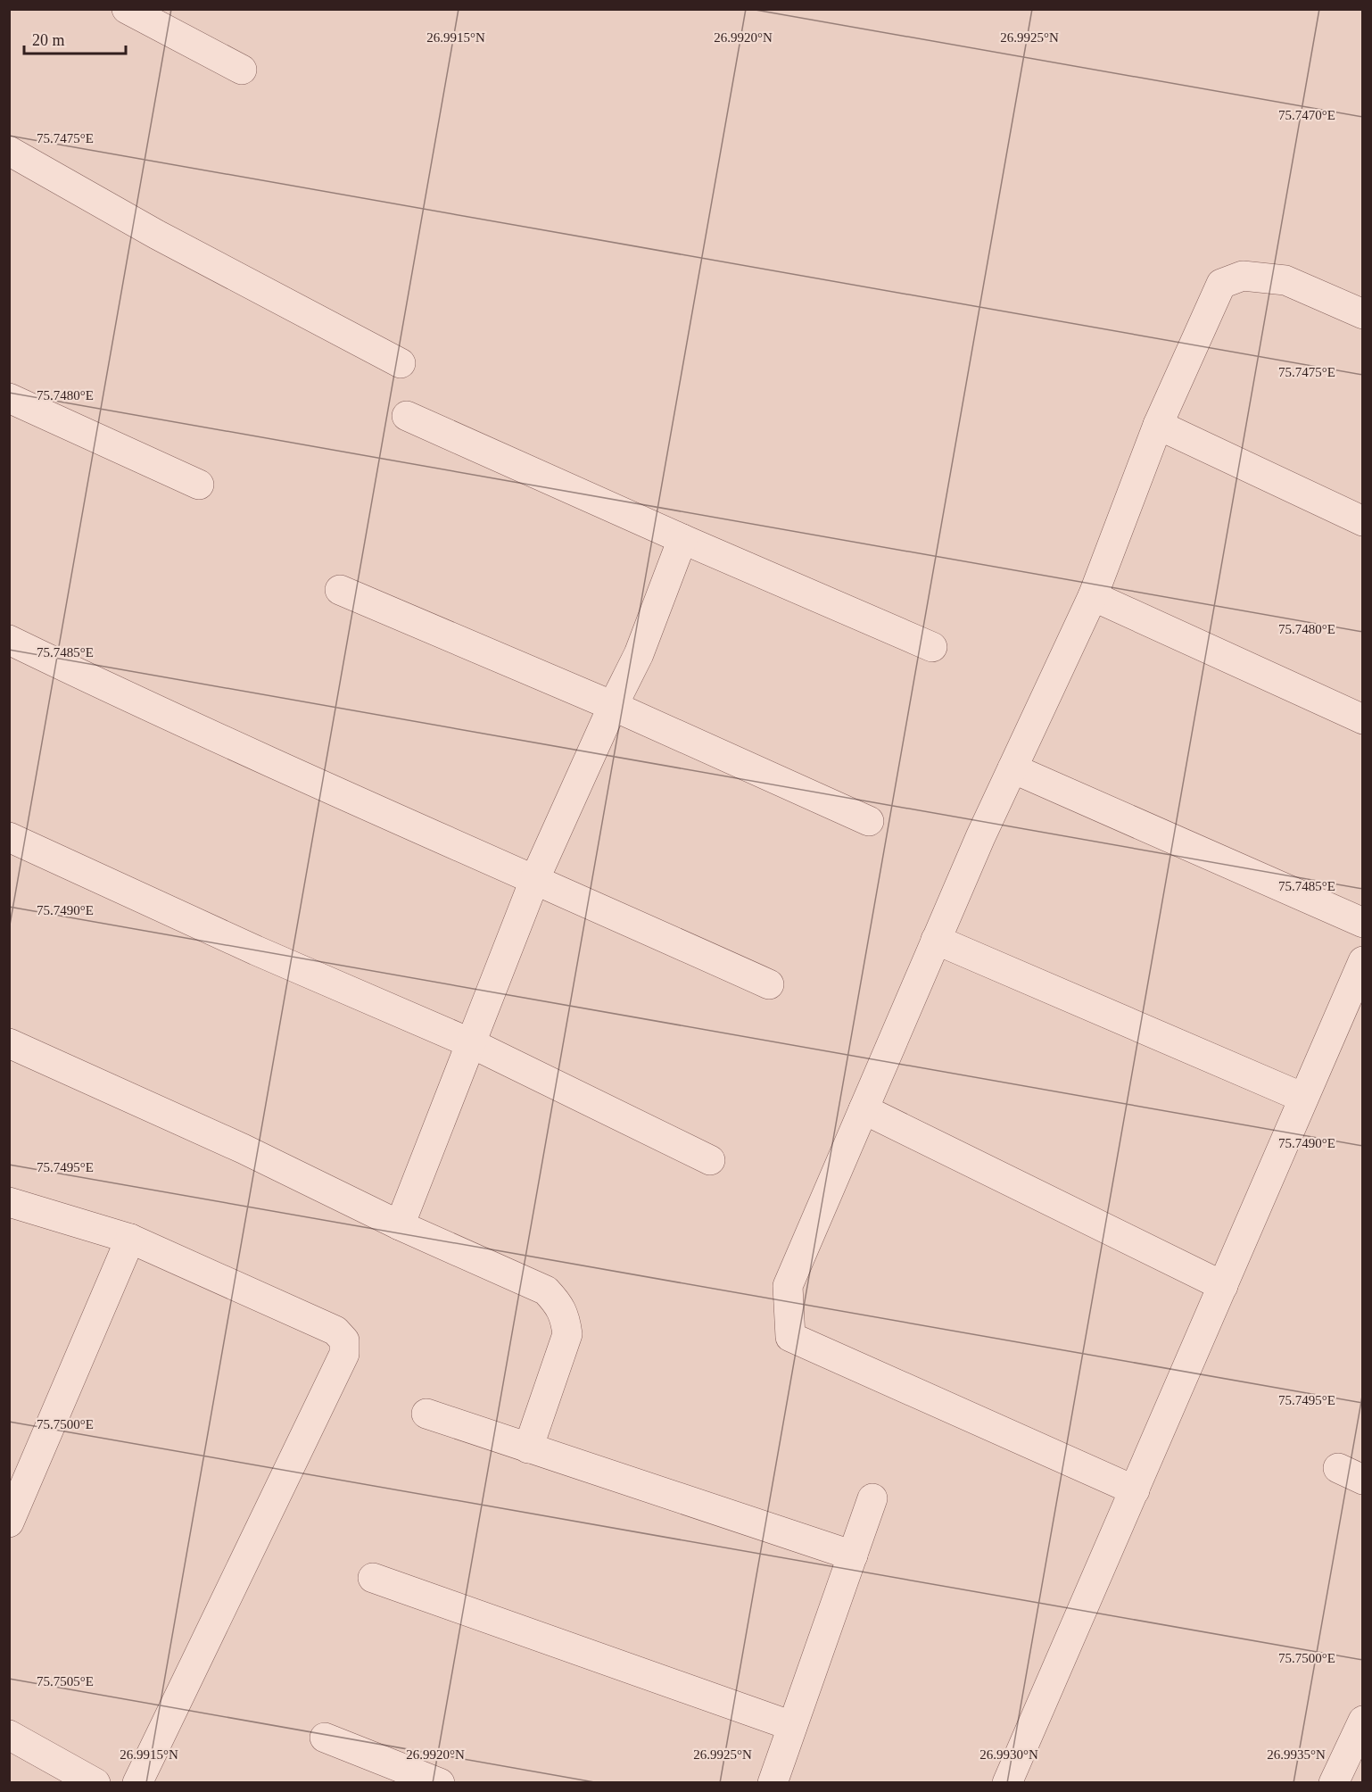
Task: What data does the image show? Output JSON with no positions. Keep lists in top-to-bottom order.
{
  "scale_bar": "20 m",
  "coordinates": [
    "26.9915°N",
    "26.9920°N",
    "26.9925°N",
    "75.7470°E",
    "75.7475°E",
    "75.7480°E",
    "75.7485°E",
    "75.7490°E",
    "75.7495°E",
    "75.7500°E",
    "75.7505°E",
    "26.9930°N",
    "26.9935°N"
  ]
}
